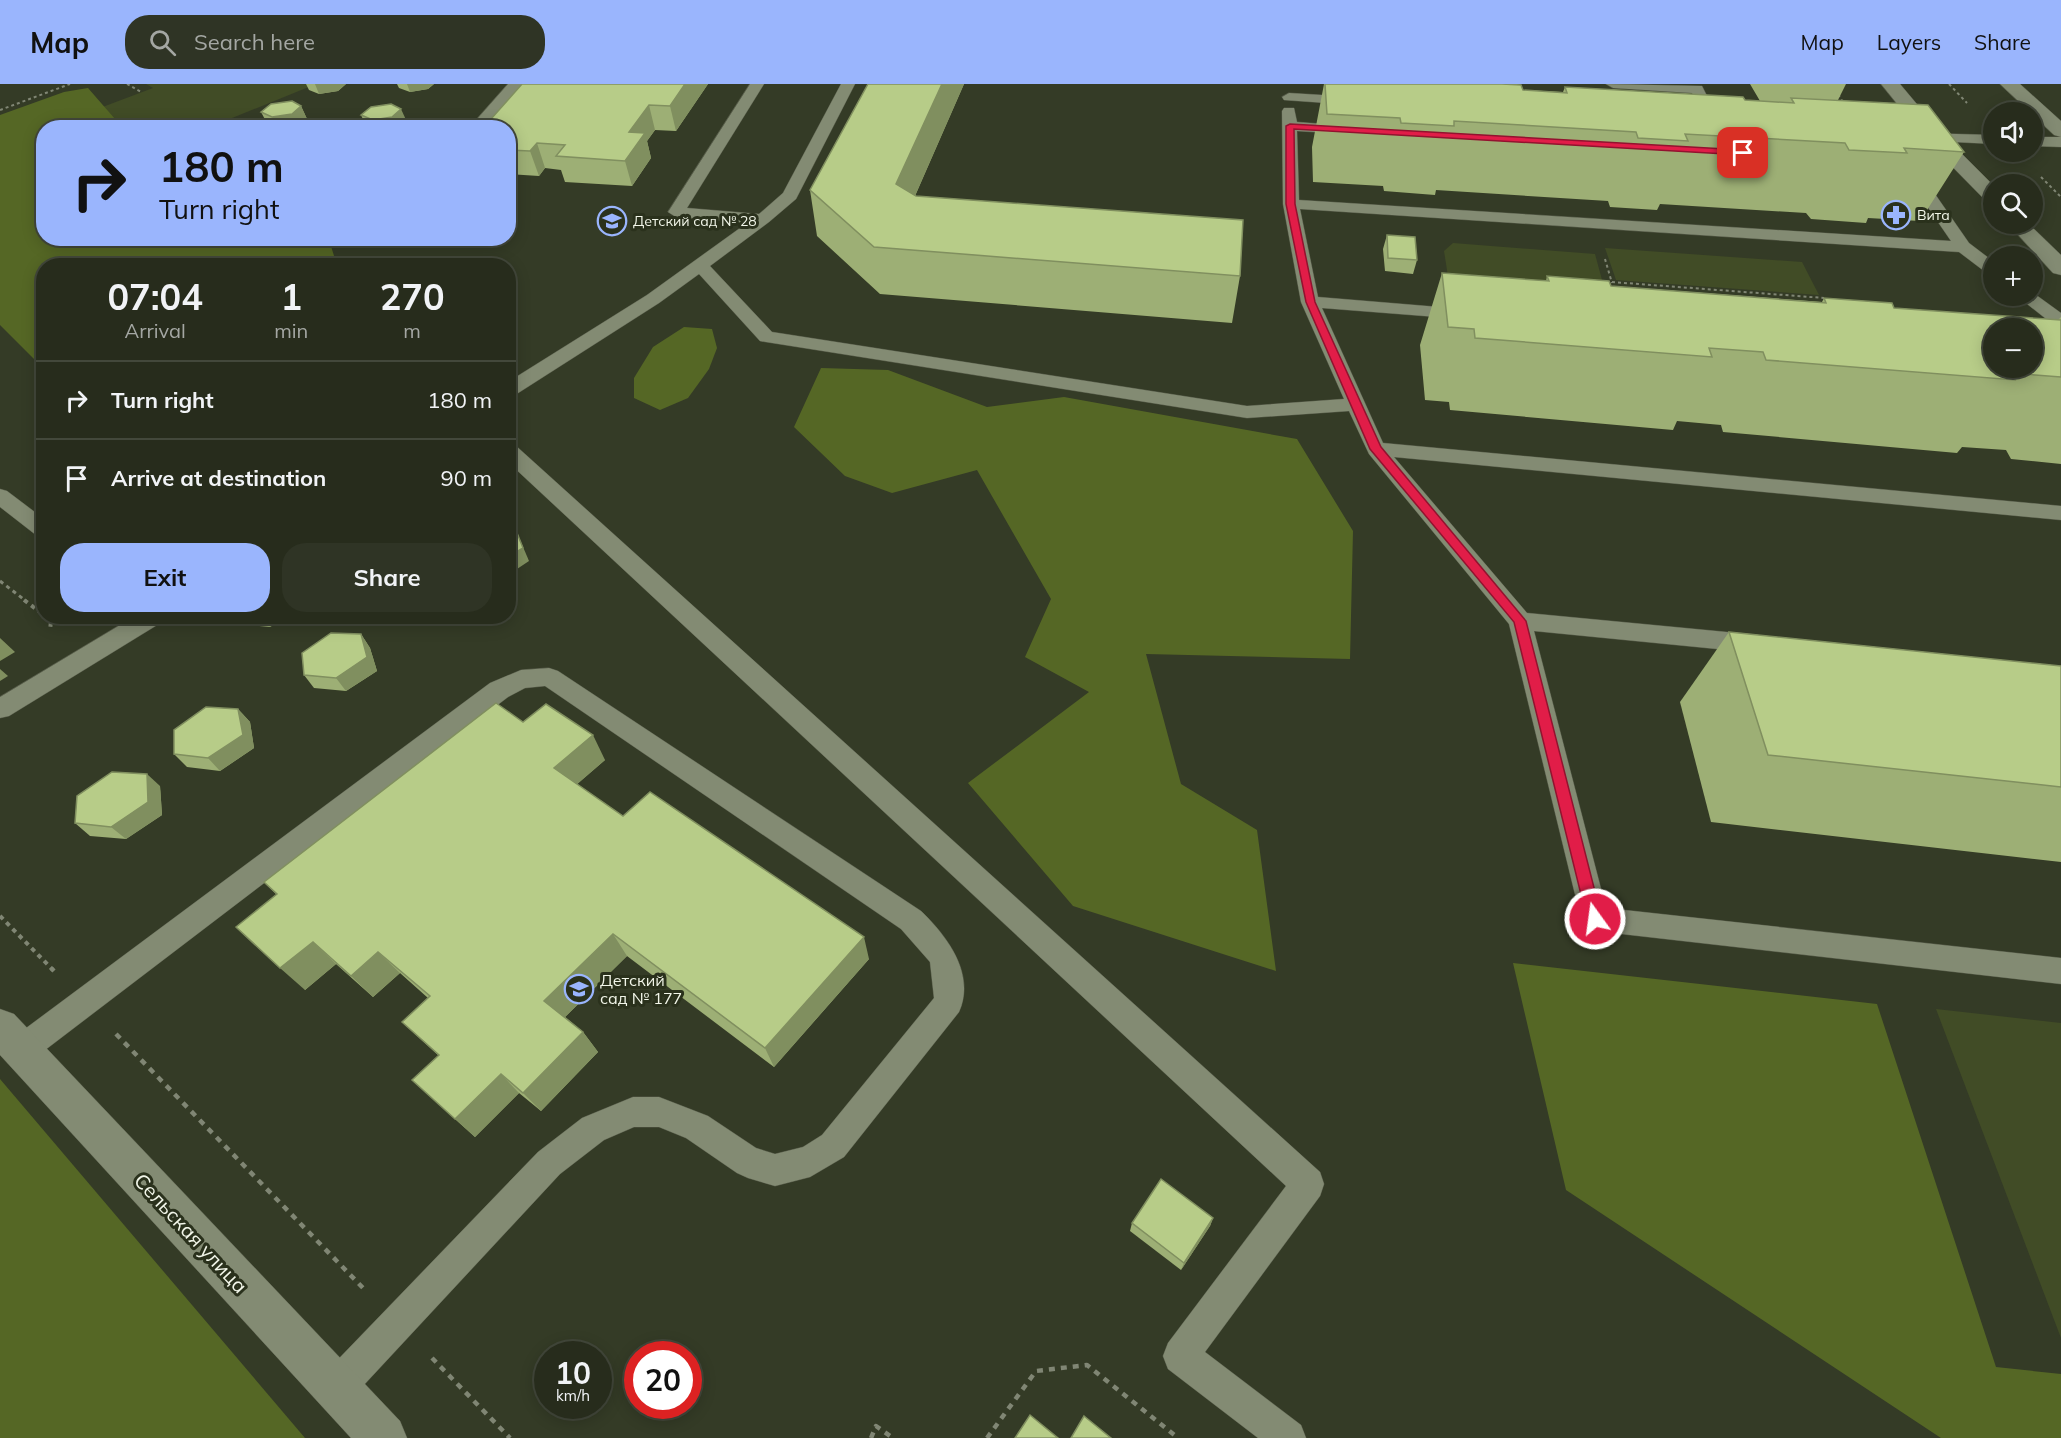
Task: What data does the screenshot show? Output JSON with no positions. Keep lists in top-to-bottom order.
{
  "streets": {
    "street": ["Сельская улица"]
  },
  "places": {
    "pharmacy": ["Вита"],
    "school or university": ["Детский сад № 28", "Детский сад № 177"]
  },
  "page": {
    "header": "Map",
    "search": "Search here",
    "nav": ["Map", "Layers", "Share"],
    "map_buttons": ["+", "−"],
    "turn": ["180 m", "Turn right"],
    "eta": [
      "07:04",
      "Arrival",
      "1",
      "min",
      "270",
      "m"
    ],
    "list": [
      {
        "name": "Turn right",
        "value": "180 m"
      },
      {
        "name": "Arrive at destination",
        "value": "90 m"
      }
    ],
    "buttons": ["Exit", "Share"],
    "speed": "10 km/h",
    "limit": "20"
  }
}
